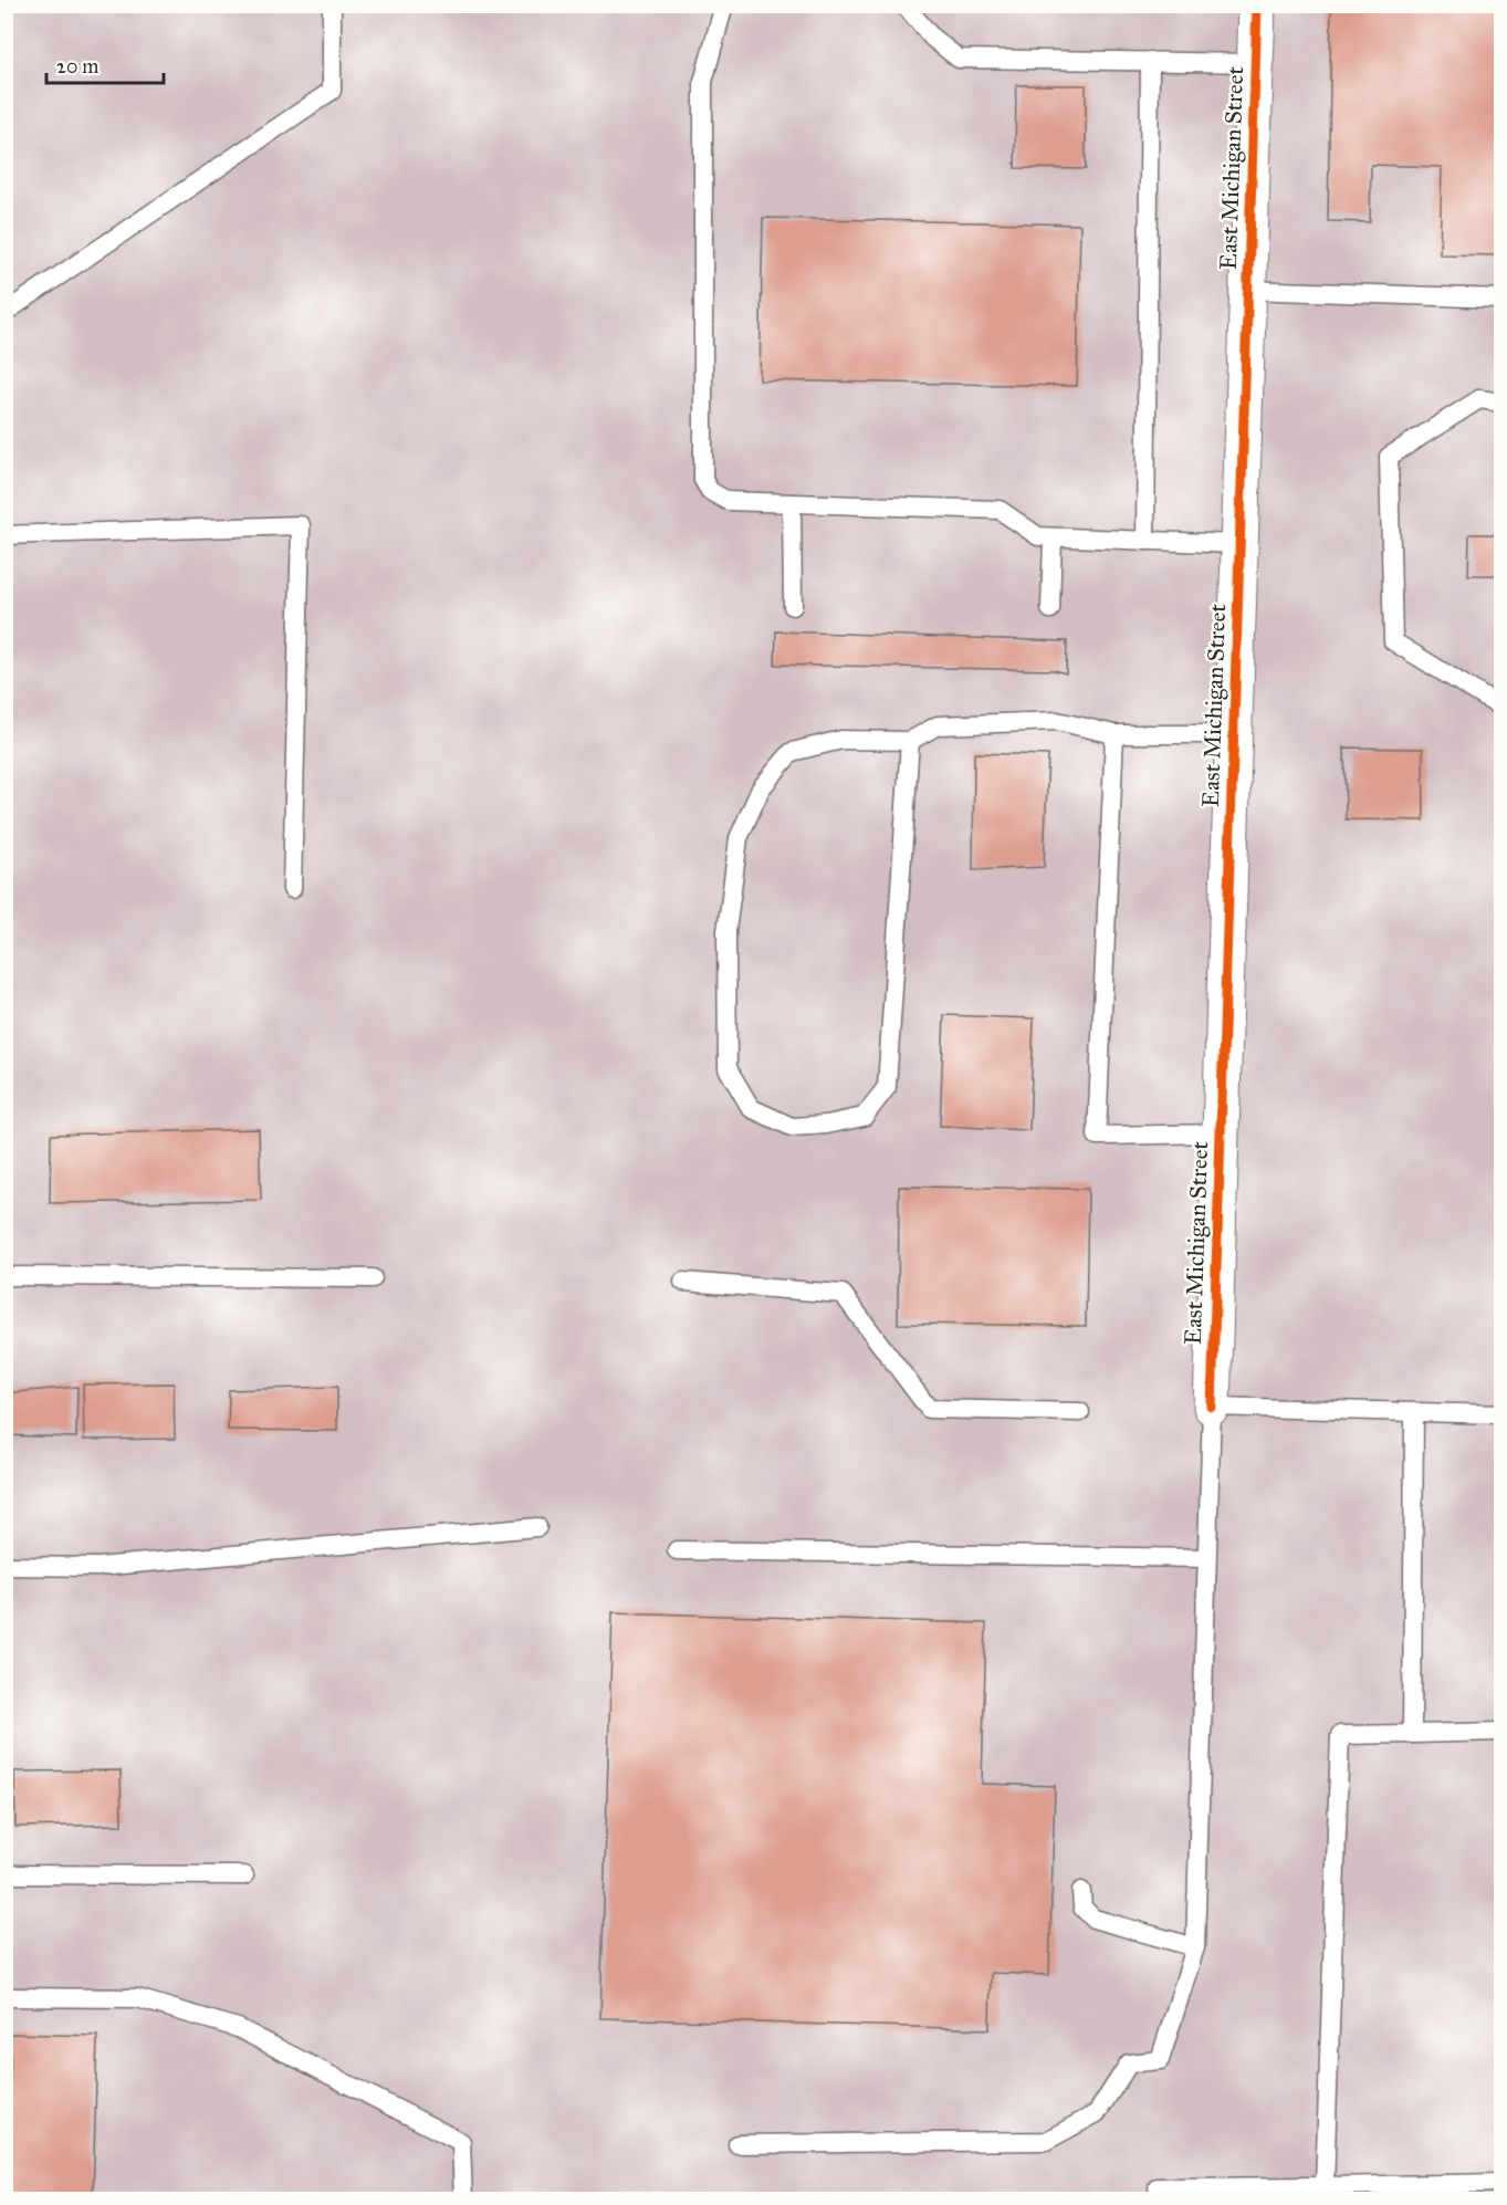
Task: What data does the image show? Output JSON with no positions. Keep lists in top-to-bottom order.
{
  "streets": {
    "street": ["East Michigan Street"]
  },
  "scale_bar": "20 m"
}
